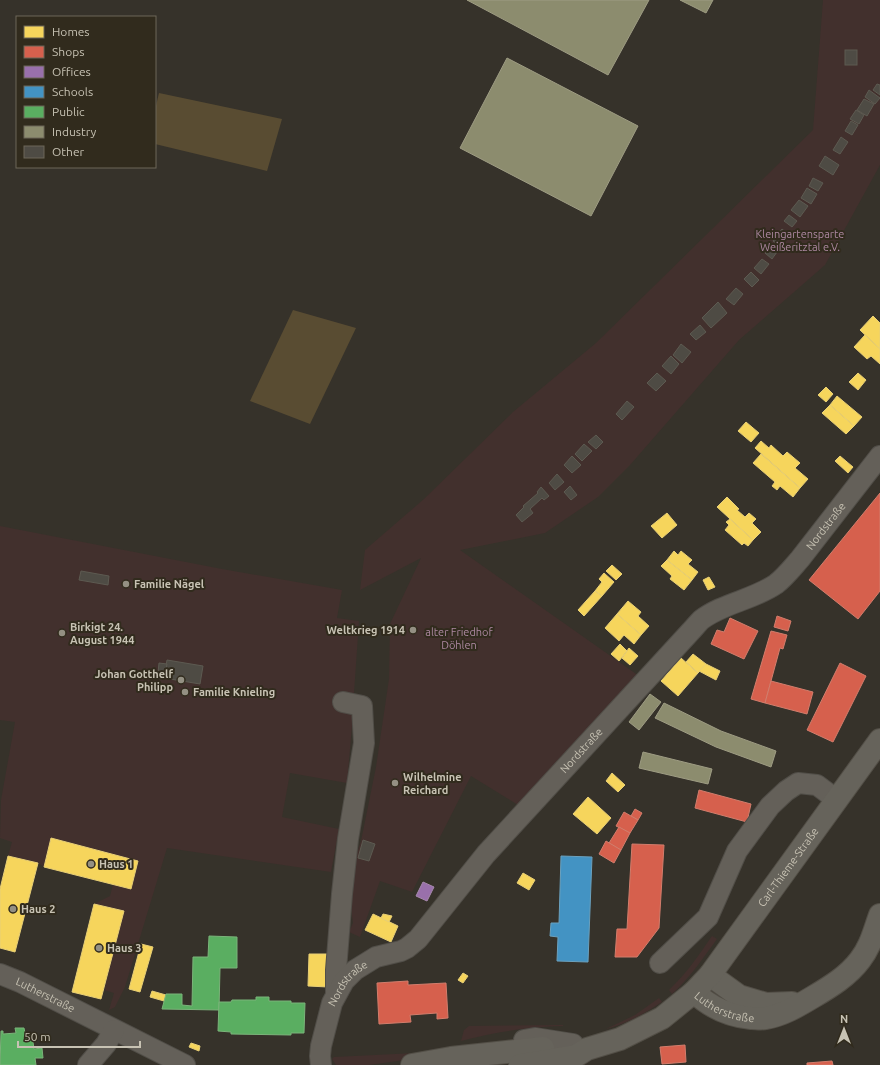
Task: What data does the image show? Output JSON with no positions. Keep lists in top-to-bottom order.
{
  "streets": {
    "main road": ["Carl-Thieme-Straße", "Lutherstraße"],
    "street": ["Nordstraße"]
  },
  "crossings": [
    ["Carl-Thieme-Straße", "Lutherstraße"]
  ],
  "parks": ["Kleingartensparte Weißeritztal e.V.", "alter Friedhof Döhlen"],
  "places": [
    "Familie Nägel",
    "Weltkrieg 1914",
    "Birkigt 24. August 1944",
    "Johan Gotthelf Philipp",
    "Familie Knieling",
    "Wilhelmine Reichard",
    "Haus 1",
    "Haus 2",
    "Haus 3"
  ],
  "legend": [
    "Homes",
    "Shops",
    "Offices",
    "Schools",
    "Public",
    "Industry",
    "Other"
  ],
  "scale_bar": "50 m",
  "north": "top"
}
